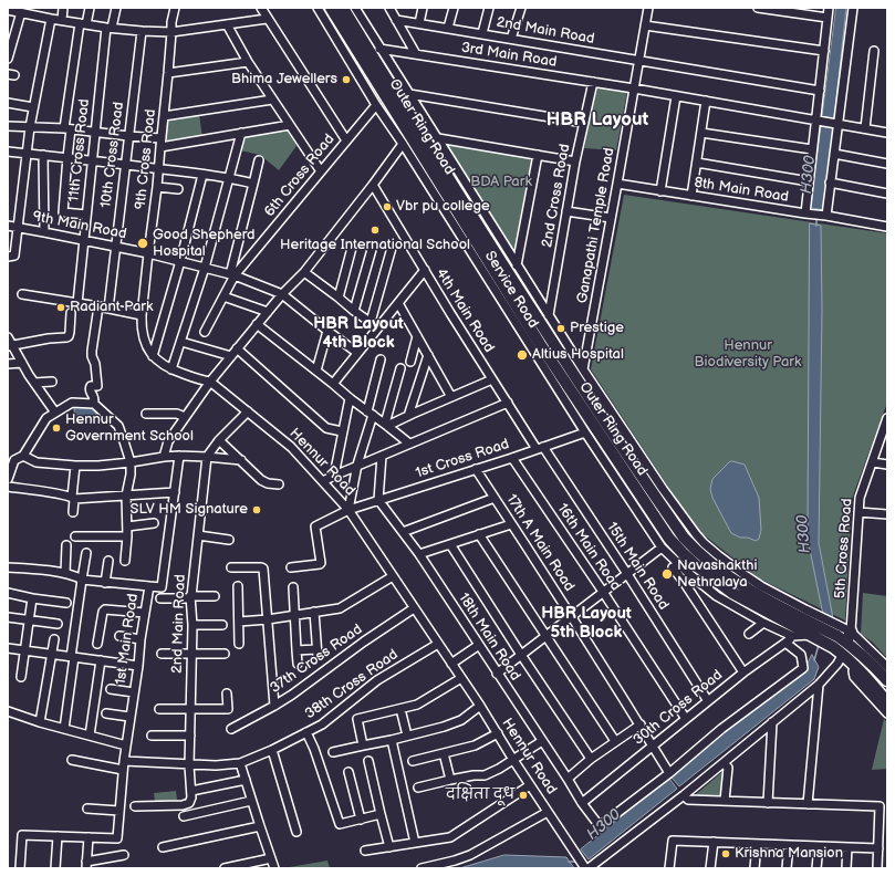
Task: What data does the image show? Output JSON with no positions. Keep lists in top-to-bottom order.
{
  "streets": {
    "highway": ["Outer Ring Road"],
    "street": [
      "2nd Main Road",
      "3rd Main Road",
      "11th Cross Road",
      "10th Cross Road",
      "9th Cross Road",
      "6th Cross Road",
      "8th Main Road",
      "2nd Cross Road",
      "9th Main Road",
      "Ganapathi Temple Road",
      "Service Road",
      "4th Main Road",
      "1st Cross Road",
      "Hennur Road",
      "17th A Main Road",
      "16th Main Road",
      "5th Cross Road",
      "15th Main Road",
      "18th Main Road",
      "1st Main Road",
      "37th Cross Road",
      "38th Cross Road",
      "30th Cross Road"
    ]
  },
  "crossings": [
    ["2nd Main Road", "Ganapathi Temple Road"],
    ["2nd Main Road", "38th Cross Road"],
    ["3rd Main Road", "2nd Cross Road"],
    ["3rd Main Road", "Ganapathi Temple Road"],
    ["3rd Main Road", "Service Road"],
    ["Outer Ring Road", "Service Road"],
    ["Outer Ring Road", "5th Cross Road"],
    ["11th Cross Road", "9th Main Road"],
    ["10th Cross Road", "9th Main Road"],
    ["9th Cross Road", "9th Main Road"],
    ["6th Cross Road", "9th Main Road"],
    ["6th Cross Road", "Service Road"],
    ["8th Main Road", "Ganapathi Temple Road"],
    ["2nd Cross Road", "Service Road"],
    ["Ganapathi Temple Road", "Service Road"],
    ["Service Road", "1st Cross Road"],
    ["Service Road", "5th Cross Road"],
    ["Service Road", "30th Cross Road"],
    ["4th Main Road", "1st Cross Road"],
    ["4th Main Road", "15th Main Road"],
    ["1st Cross Road", "Hennur Road"],
    ["1st Cross Road", "17th A Main Road"],
    ["1st Cross Road", "16th Main Road"],
    ["1st Cross Road", "15th Main Road"],
    ["1st Cross Road", "18th Main Road"],
    ["Hennur Road", "37th Cross Road"],
    ["Hennur Road", "38th Cross Road"],
    ["17th A Main Road", "18th Main Road"],
    ["17th A Main Road", "30th Cross Road"],
    ["16th Main Road", "30th Cross Road"],
    ["15th Main Road", "30th Cross Road"],
    ["18th Main Road", "30th Cross Road"],
    ["1st Main Road", "38th Cross Road"]
  ],
  "districts": ["HBR Layout", "HBR Layout 4th Block", "HBR Layout 5th Block"],
  "water": ["H300"],
  "parks": ["BDA Park", "Hennur Biodiversity Park"],
  "places": [
    "Bhima Jewellers",
    "Vbr pu college",
    "Heritage International School",
    "Good Shepherd Hospital",
    "Radiant Park",
    "Prestige",
    "Altius Hospital",
    "Hennur Government School",
    "SLV HM Signature",
    "Navashakthi Nethralaya",
    "दक्षिता दूध",
    "Krishna Mansion"
  ]
}
